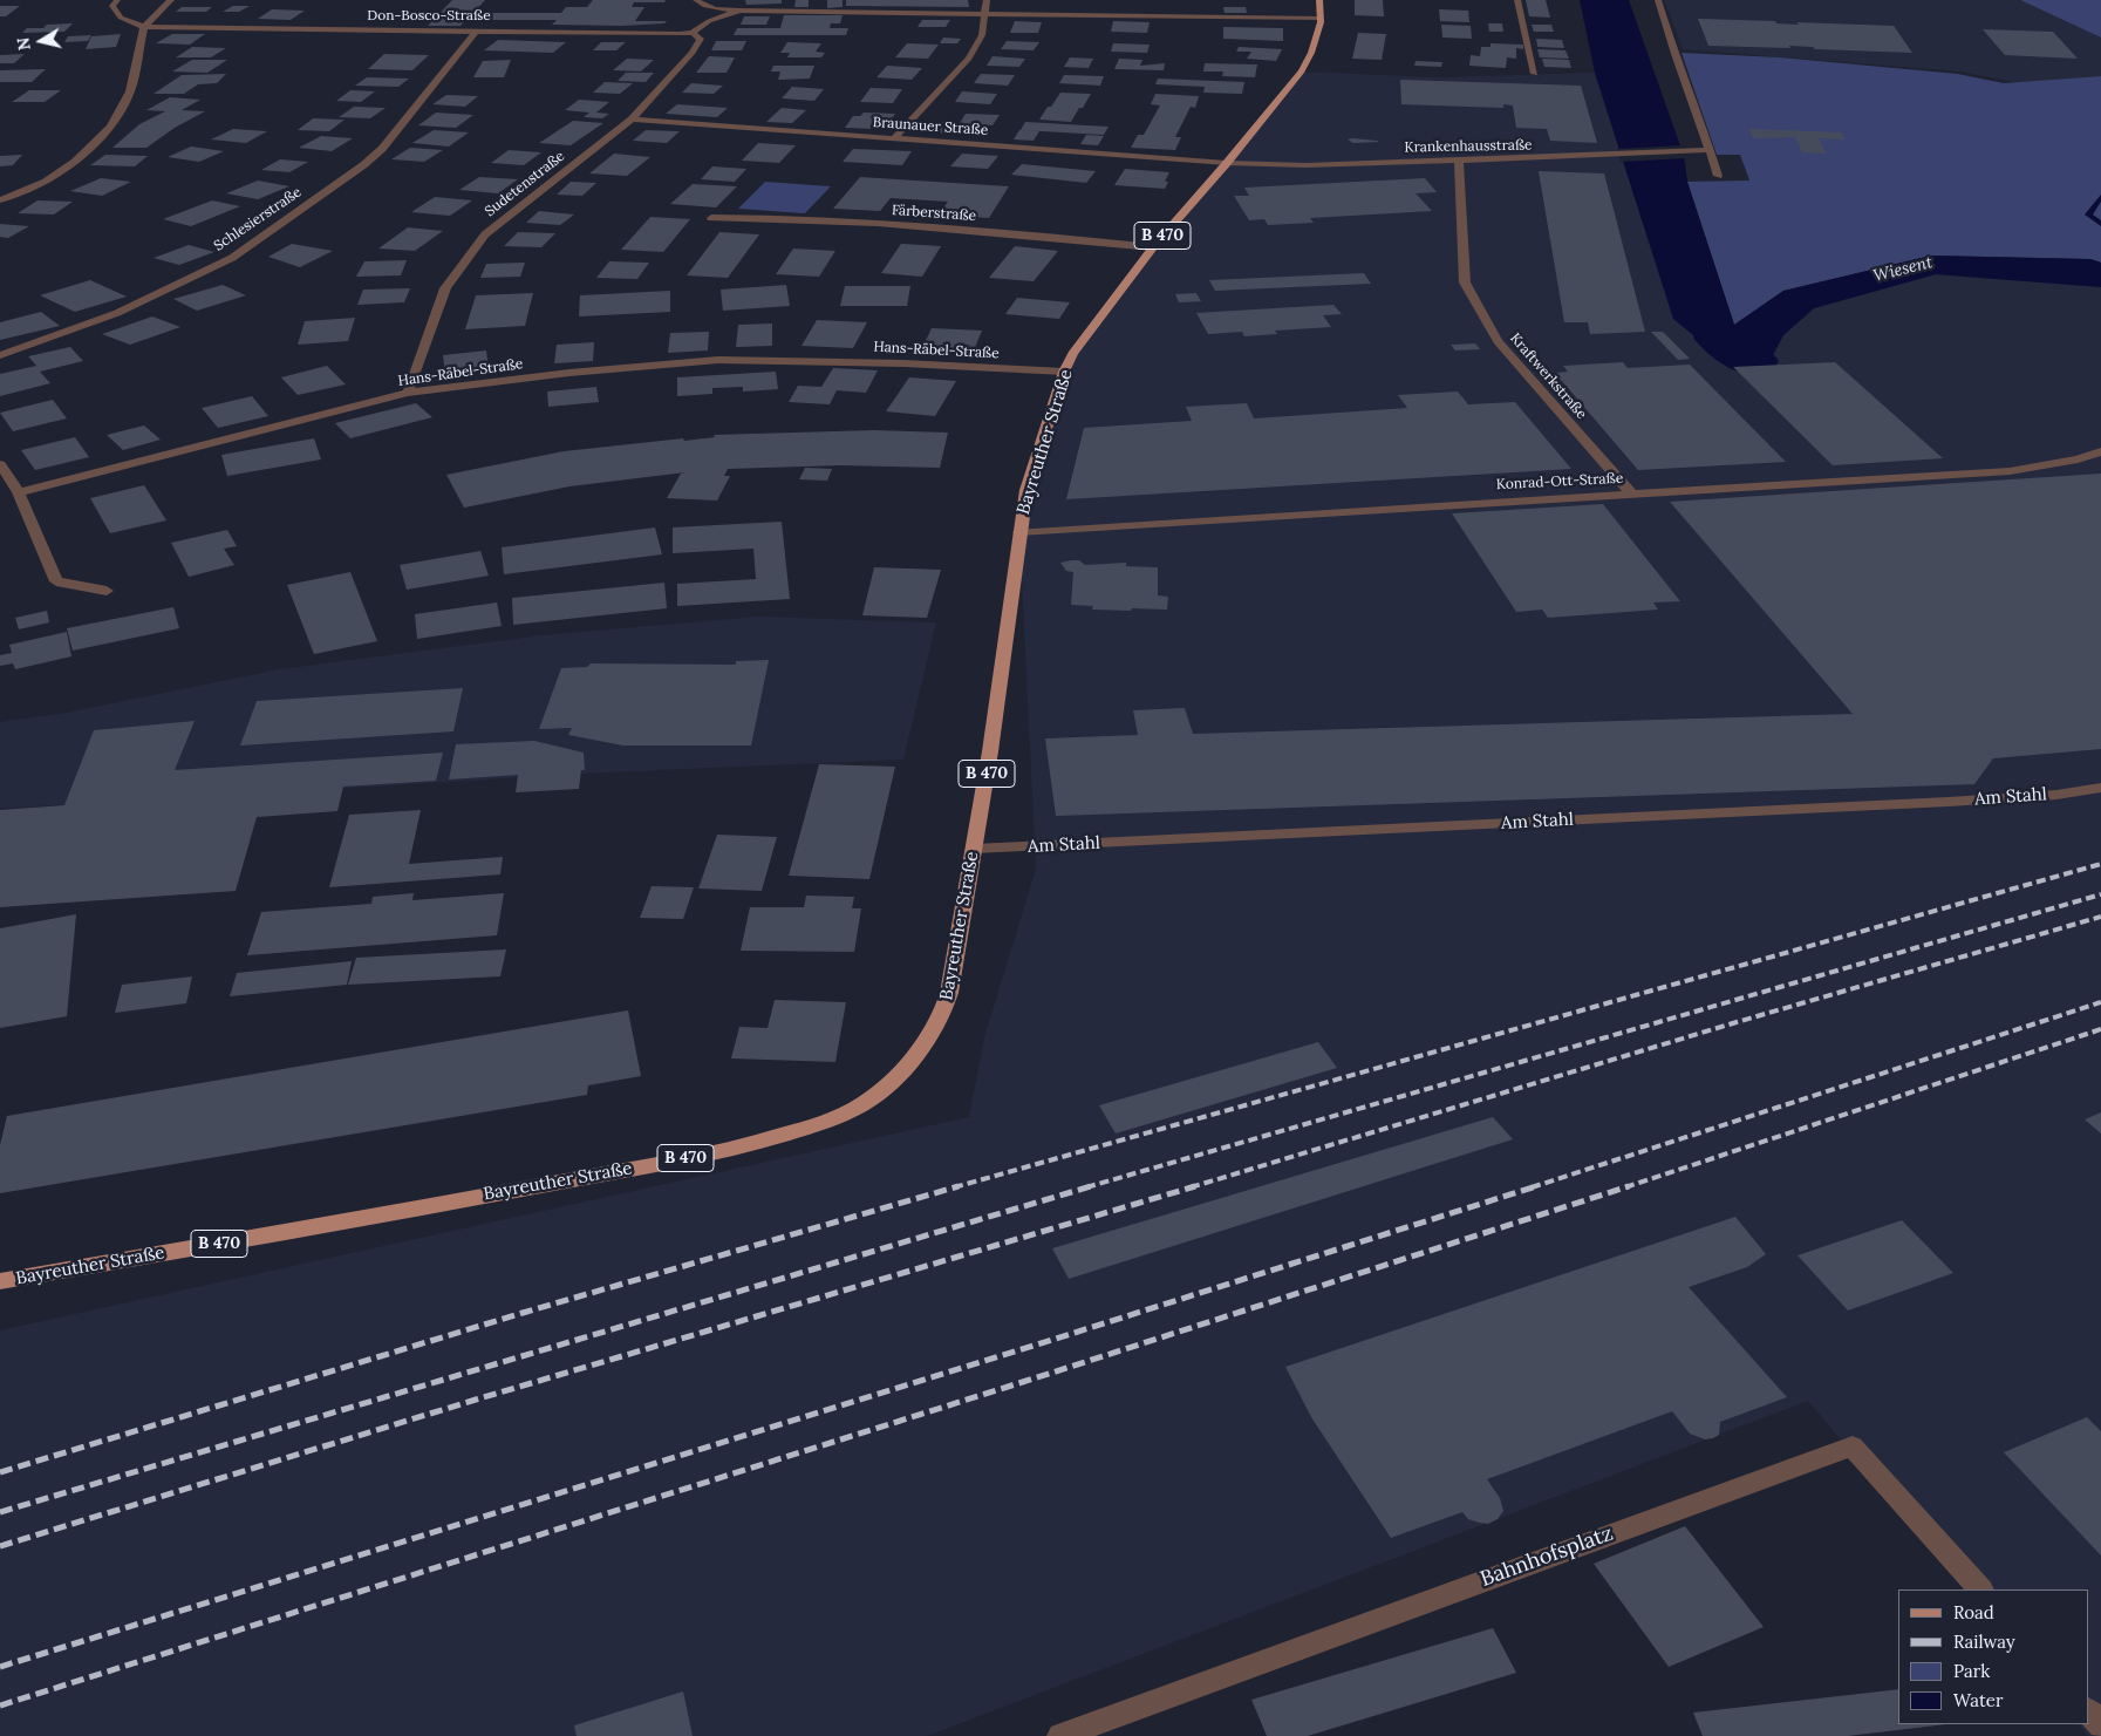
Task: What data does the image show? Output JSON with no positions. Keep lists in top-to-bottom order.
{
  "streets": {
    "main road": ["B 470", "Bayreuther Straße"],
    "street": [
      "Don-Bosco-Straße",
      "Braunauer Straße",
      "Krankenhausstraße",
      "Sudetenstraße",
      "Färberstraße",
      "Schlesierstraße",
      "Hans-Räbel-Straße",
      "Kraftwerkstraße",
      "Konrad-Ott-Straße",
      "Am Stahl",
      "Bahnhofsplatz"
    ]
  },
  "crossings": [
    ["Don-Bosco-Straße", "Sudetenstraße"],
    ["Don-Bosco-Straße", "Schlesierstraße"],
    ["Braunauer Straße", "Krankenhausstraße"],
    ["Braunauer Straße", "Sudetenstraße"],
    ["Braunauer Straße", "Bayreuther Straße"],
    ["Krankenhausstraße", "Kraftwerkstraße"],
    ["Krankenhausstraße", "Bayreuther Straße"],
    ["Sudetenstraße", "Hans-Räbel-Straße"],
    ["Färberstraße", "Bayreuther Straße"],
    ["Hans-Räbel-Straße", "Bayreuther Straße"],
    ["Kraftwerkstraße", "Konrad-Ott-Straße"],
    ["Bayreuther Straße", "Konrad-Ott-Straße"],
    ["Bayreuther Straße", "Am Stahl"]
  ],
  "water": ["Wiesent"],
  "legend": [
    "Road",
    "Railway",
    "Park",
    "Water"
  ],
  "north": "left"
}
